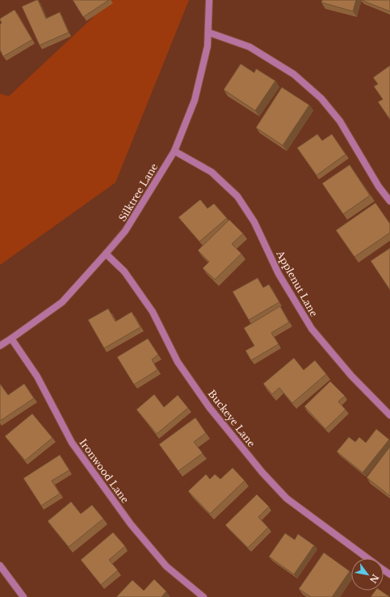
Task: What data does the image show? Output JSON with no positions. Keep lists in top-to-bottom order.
{
  "streets": {
    "street": [
      "Silktree Lane",
      "Applenut Lane",
      "Buckeye Lane",
      "Ironwood Lane"
    ]
  },
  "crossings": [
    ["Silktree Lane", "Applenut Lane"],
    ["Silktree Lane", "Buckeye Lane"],
    ["Silktree Lane", "Ironwood Lane"]
  ],
  "north": "bottom right"
}
